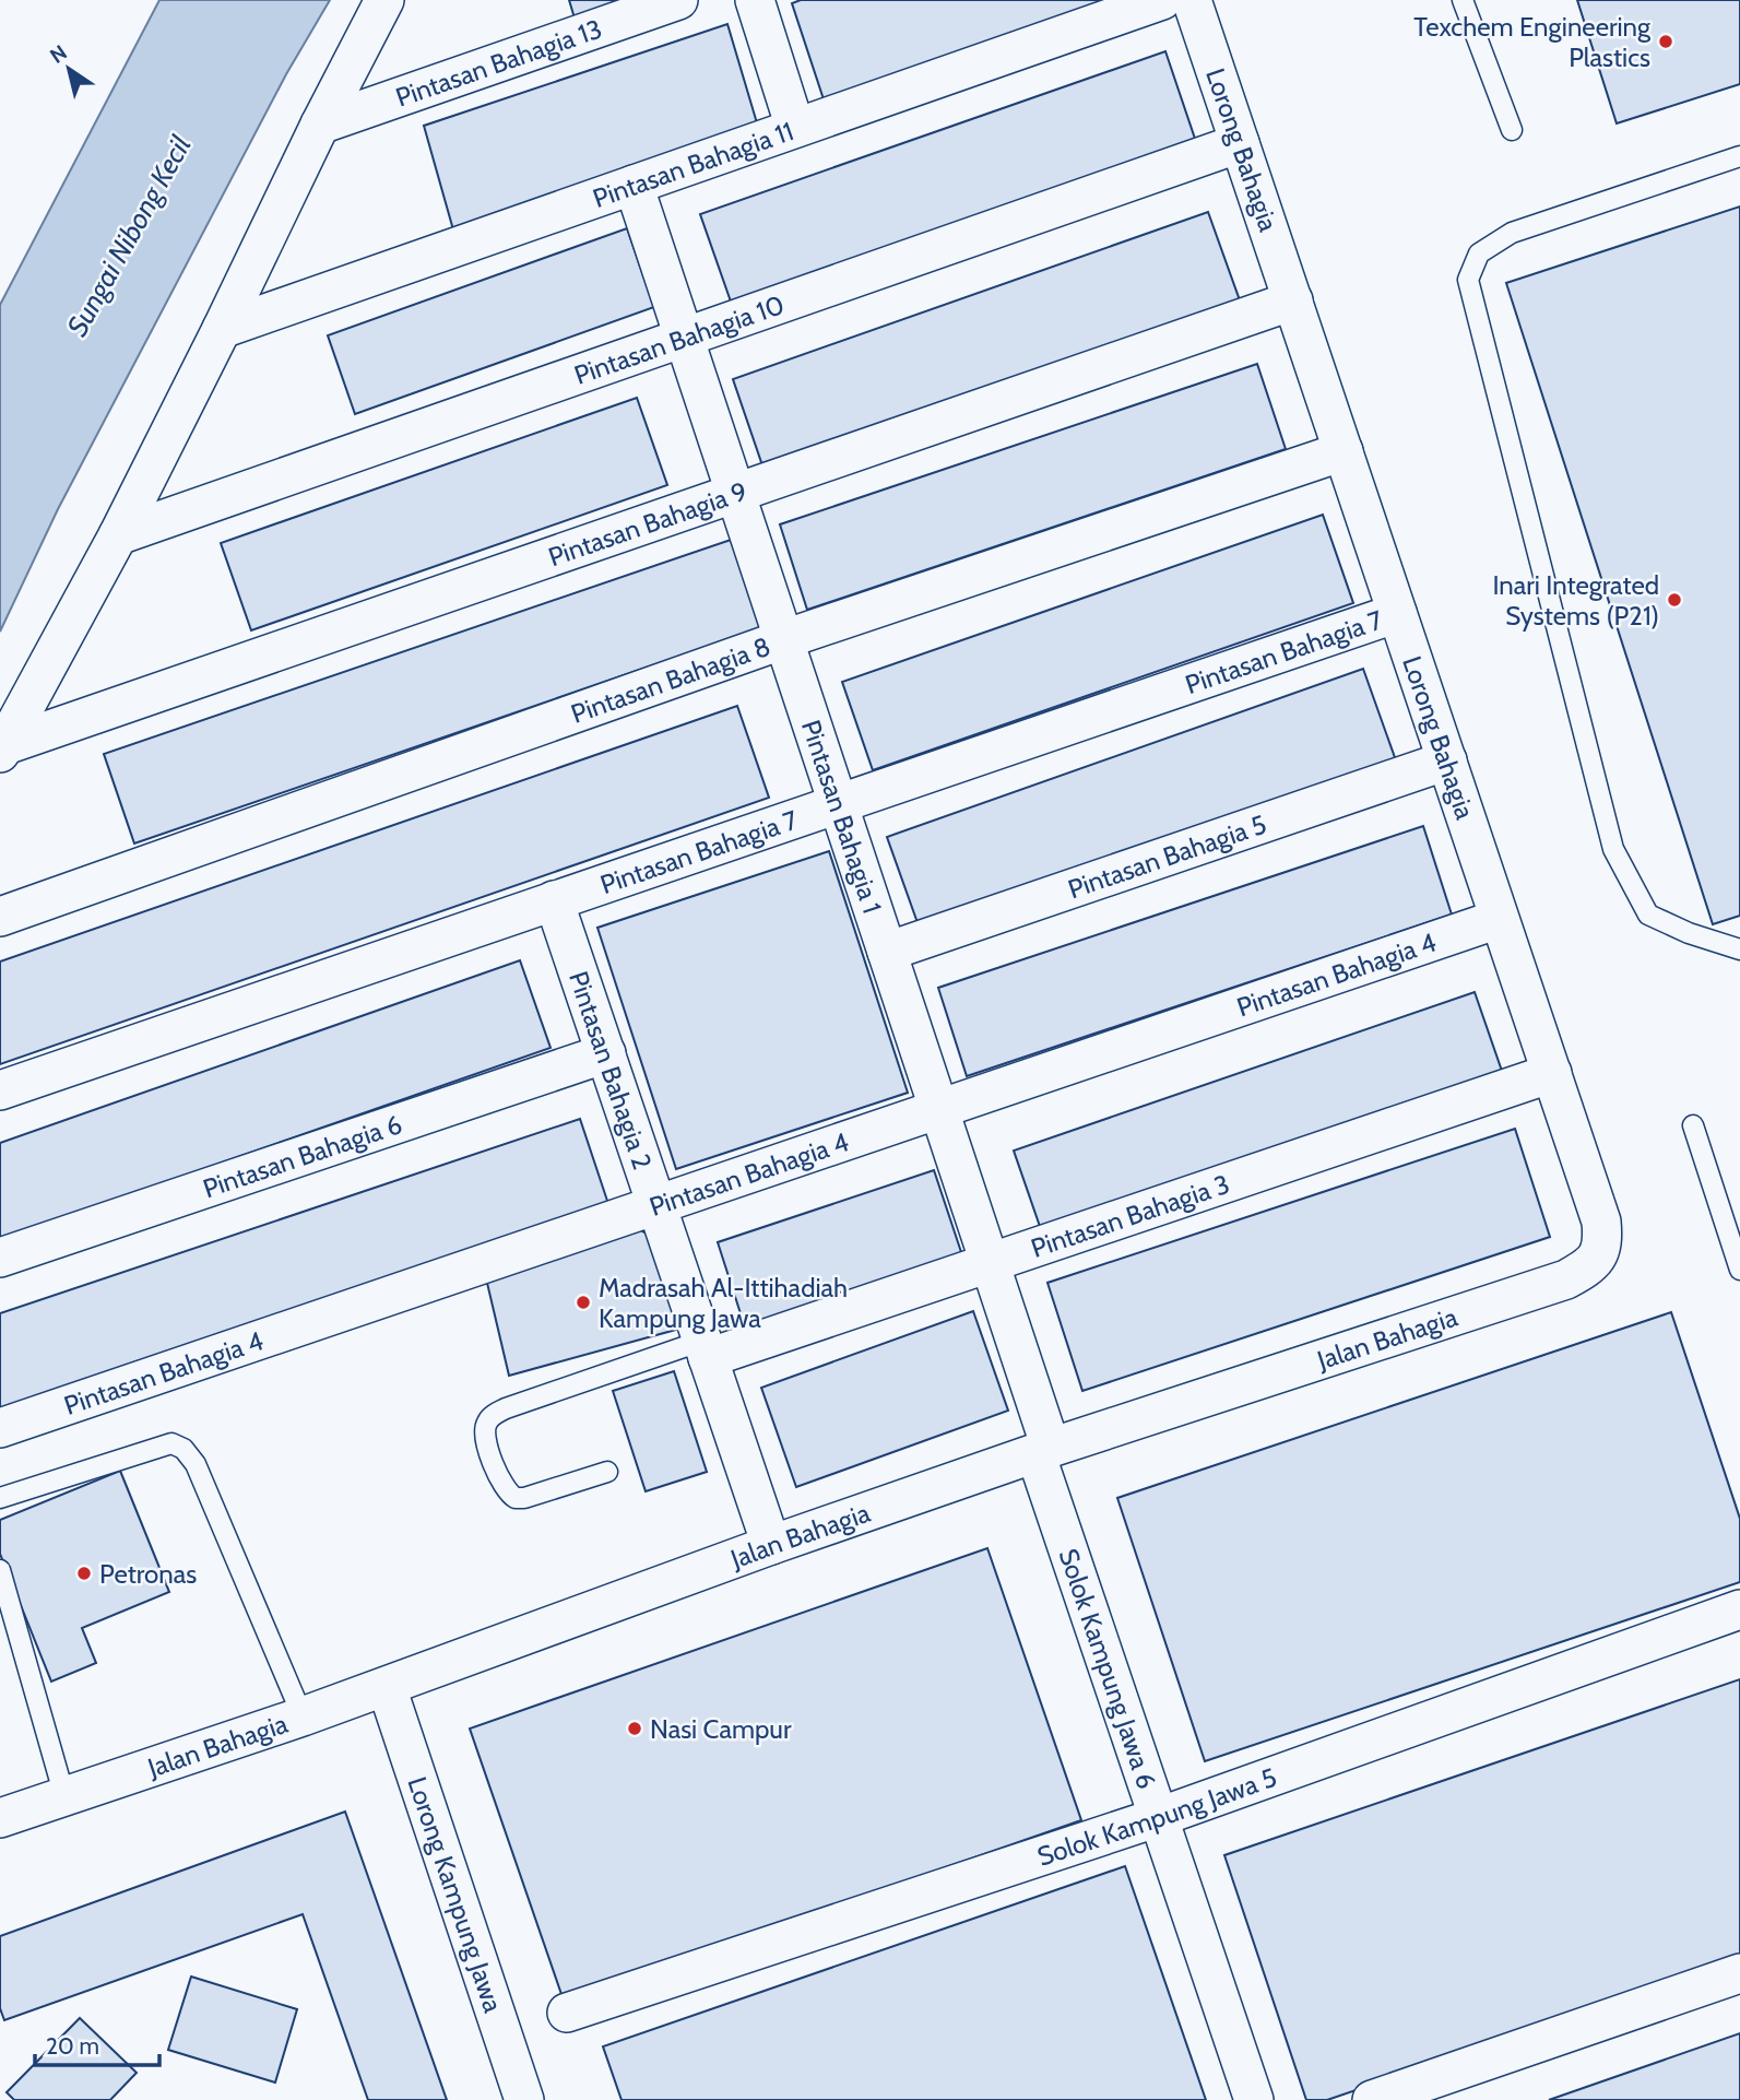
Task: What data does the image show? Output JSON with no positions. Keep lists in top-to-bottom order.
{
  "streets": {
    "street": [
      "Pintasan Bahagia 13",
      "Lorong Bahagia",
      "Pintasan Bahagia 11",
      "Pintasan Bahagia 10",
      "Pintasan Bahagia 9",
      "Pintasan Bahagia 7",
      "Pintasan Bahagia 8",
      "Pintasan Bahagia 1",
      "Pintasan Bahagia 5",
      "Pintasan Bahagia 4",
      "Pintasan Bahagia 2",
      "Pintasan Bahagia 6",
      "Pintasan Bahagia 3",
      "Jalan Bahagia",
      "Solok Kampung Jawa 6",
      "Solok Kampung Jawa 5",
      "Lorong Kampung Jawa"
    ]
  },
  "crossings": [
    ["Lorong Bahagia", "Pintasan Bahagia 10"],
    ["Lorong Bahagia", "Pintasan Bahagia 9"],
    ["Lorong Bahagia", "Pintasan Bahagia 7"],
    ["Lorong Bahagia", "Pintasan Bahagia 8"],
    ["Lorong Bahagia", "Pintasan Bahagia 5"],
    ["Lorong Bahagia", "Pintasan Bahagia 4"],
    ["Lorong Bahagia", "Pintasan Bahagia 3"],
    ["Lorong Bahagia", "Jalan Bahagia"],
    ["Pintasan Bahagia 11", "Pintasan Bahagia 1"],
    ["Pintasan Bahagia 10", "Pintasan Bahagia 1"],
    ["Pintasan Bahagia 9", "Pintasan Bahagia 1"],
    ["Pintasan Bahagia 7", "Pintasan Bahagia 1"],
    ["Pintasan Bahagia 7", "Pintasan Bahagia 2"],
    ["Pintasan Bahagia 8", "Pintasan Bahagia 1"],
    ["Pintasan Bahagia 1", "Pintasan Bahagia 5"],
    ["Pintasan Bahagia 1", "Pintasan Bahagia 4"],
    ["Pintasan Bahagia 1", "Pintasan Bahagia 3"],
    ["Pintasan Bahagia 1", "Jalan Bahagia"],
    ["Pintasan Bahagia 1", "Solok Kampung Jawa 6"],
    ["Pintasan Bahagia 4", "Pintasan Bahagia 2"],
    ["Pintasan Bahagia 2", "Pintasan Bahagia 6"],
    ["Pintasan Bahagia 2", "Pintasan Bahagia 3"],
    ["Pintasan Bahagia 2", "Jalan Bahagia"],
    ["Jalan Bahagia", "Solok Kampung Jawa 6"],
    ["Jalan Bahagia", "Lorong Kampung Jawa"],
    ["Solok Kampung Jawa 6", "Solok Kampung Jawa 5"]
  ],
  "water": ["Sungai Nibong Kecil"],
  "places": [
    "Texchem Engineering Plastics",
    "Inari Integrated Systems (P21)",
    "Madrasah Al-Ittihadiah Kampung Jawa",
    "Petronas",
    "Nasi Campur"
  ],
  "scale_bar": "20 m",
  "north": "top left"
}
